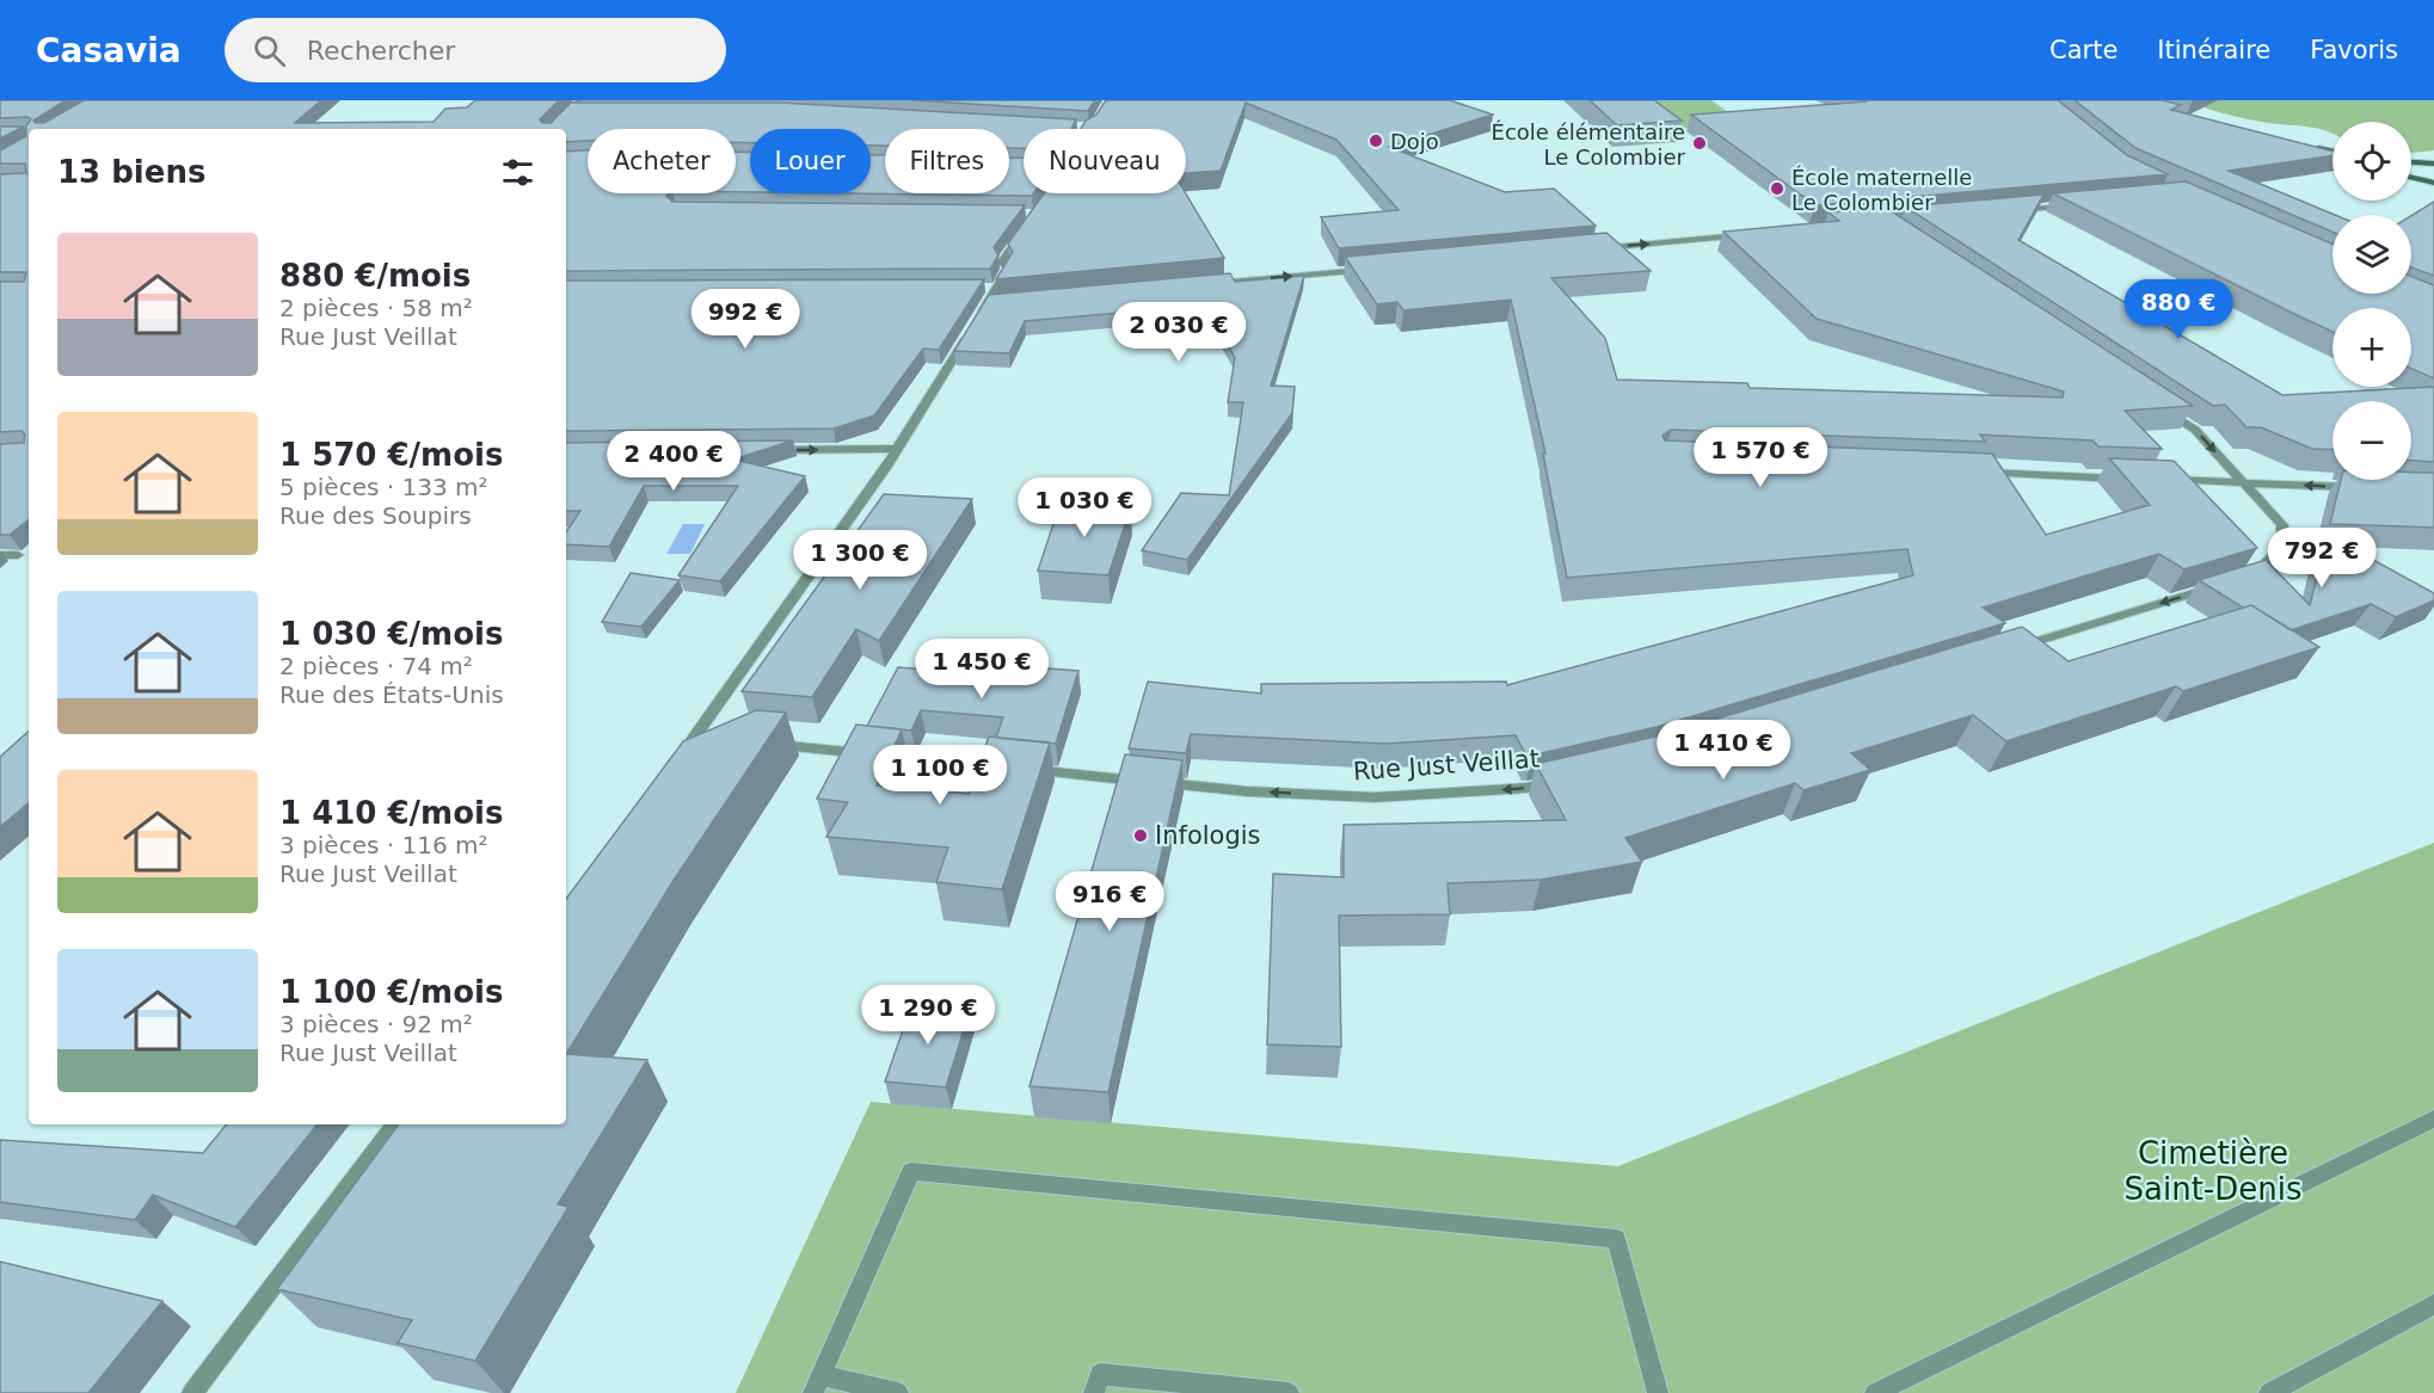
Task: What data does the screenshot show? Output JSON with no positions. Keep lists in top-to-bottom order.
{
  "streets": {
    "street": ["Rue Just Veillat"]
  },
  "one_way": ["Rue Just Veillat"],
  "parks": ["Cimetière Saint-Denis"],
  "places": [
    "Dojo",
    "École élémentaire Le Colombier",
    "École maternelle Le Colombier",
    "Infologis"
  ],
  "page": {
    "header": "Casavia",
    "search": "Rechercher",
    "nav": ["Carte", "Itinéraire", "Favoris"],
    "map_buttons": ["+", "−"],
    "chip": [
      "Acheter",
      "Louer",
      "Filtres",
      "Nouveau"
    ],
    "heading": "13 biens",
    "list": [
      {
        "name": "880 €/mois",
        "note": "2 pièces · 58 m² · Rue Just Veillat"
      },
      {
        "name": "1 570 €/mois",
        "note": "5 pièces · 133 m² · Rue des Soupirs"
      },
      {
        "name": "1 030 €/mois",
        "note": "2 pièces · 74 m² · Rue des États-Unis"
      },
      {
        "name": "1 410 €/mois",
        "note": "3 pièces · 116 m² · Rue Just Veillat"
      },
      {
        "name": "1 100 €/mois",
        "note": "3 pièces · 92 m² · Rue Just Veillat"
      }
    ],
    "price": [
      "880 €",
      "992 €",
      "2 030 €",
      "1 570 €",
      "2 400 €",
      "1 030 €",
      "792 €",
      "1 300 €",
      "1 450 €",
      "1 410 €",
      "1 100 €",
      "916 €",
      "1 290 €"
    ]
  }
}
